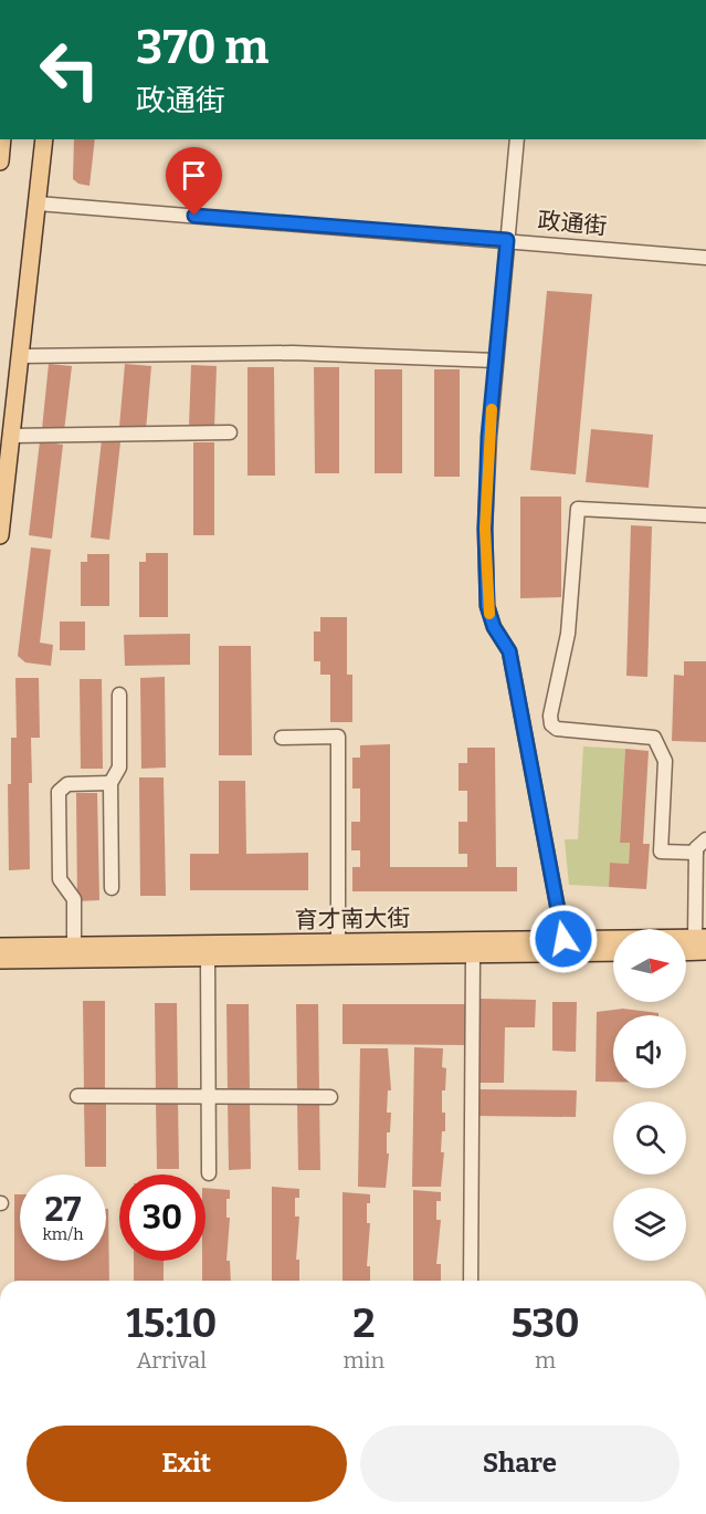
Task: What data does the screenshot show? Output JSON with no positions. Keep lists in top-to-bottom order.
{
  "streets": {
    "main road": ["育才南大街"],
    "street": ["政通街"]
  },
  "north": "right",
  "page": {
    "turn": ["370 m", "政通街"],
    "speed": "27 km/h",
    "limit": "30",
    "eta": [
      "15:10",
      "Arrival",
      "2",
      "min",
      "530",
      "m"
    ],
    "buttons": ["Exit", "Share"]
  }
}
